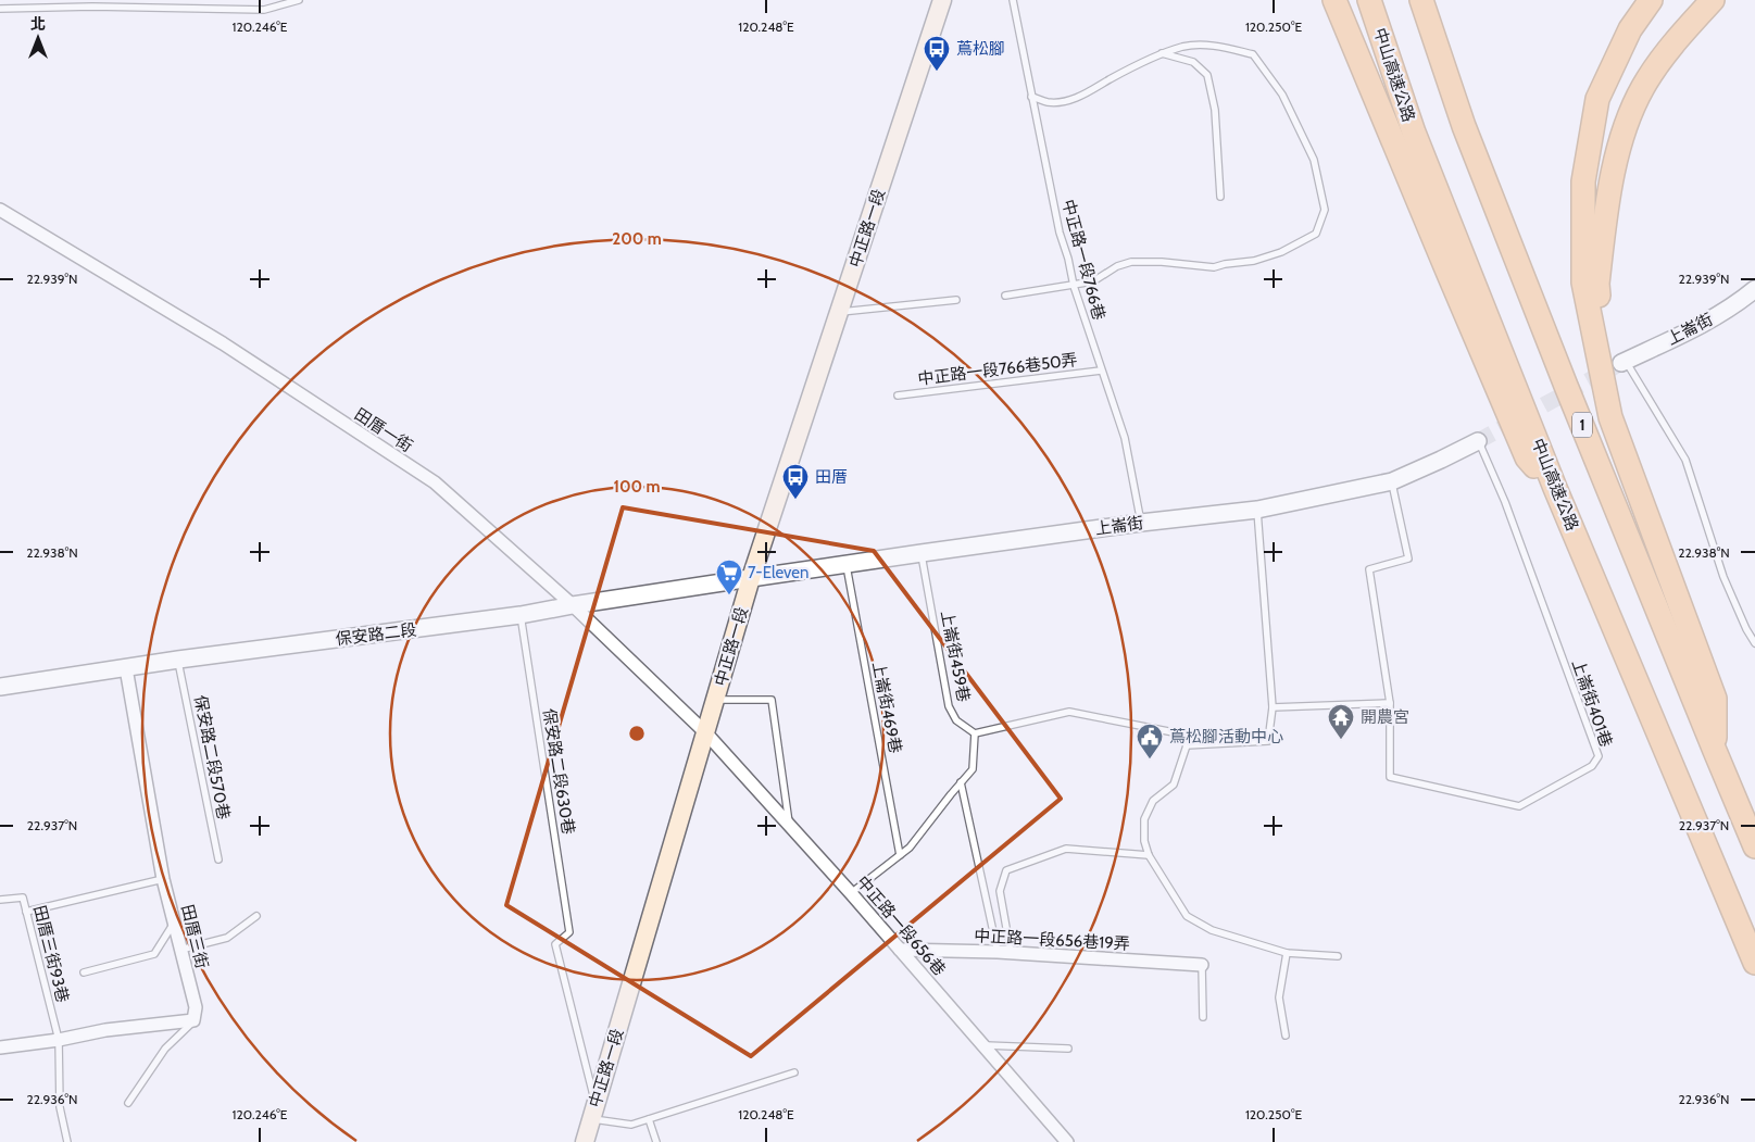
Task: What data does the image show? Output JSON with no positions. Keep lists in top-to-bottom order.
{
  "streets": {
    "highway": ["中山高速公路", "1"],
    "main road": ["中正路一段"],
    "street": [
      "上崙街",
      "田厝一街",
      "保安路二段",
      "中正路一段656巷",
      "田厝三街",
      "中正路一段656巷19弄"
    ],
    "lane": [
      "中正路一段766巷",
      "中正路一段766巷50弄",
      "上崙街459巷",
      "上崙街401巷",
      "上崙街469巷",
      "保安路二段570巷",
      "保安路二段630巷",
      "田厝三街93巷"
    ]
  },
  "crossings": [
    ["中正路一段", "上崙街"],
    ["中正路一段", "田厝一街"],
    ["中正路一段", "保安路二段"],
    ["中正路一段", "保安路二段630巷"],
    ["中正路一段", "中正路一段656巷"],
    ["中正路一段766巷", "上崙街"],
    ["中正路一段766巷", "中正路一段766巷50弄"],
    ["上崙街", "保安路二段"],
    ["上崙街", "上崙街459巷"],
    ["上崙街", "上崙街401巷"],
    ["上崙街", "上崙街469巷"],
    ["田厝一街", "保安路二段"],
    ["田厝一街", "中正路一段656巷"],
    ["保安路二段", "保安路二段570巷"],
    ["保安路二段", "保安路二段630巷"],
    ["保安路二段", "田厝三街"],
    ["中正路一段656巷", "中正路一段656巷19弄"]
  ],
  "places": {
    "bus stop": ["蔦松腳", "田厝"],
    "supermarket": ["7-Eleven"],
    "temple": ["開農宮"],
    "public building": ["蔦松腳活動中心"]
  },
  "north": "top",
  "coordinates": [
    "120.246°E",
    "120.248°E",
    "120.250°E",
    "22.939°N",
    "22.938°N",
    "22.937°N",
    "22.936°N"
  ],
  "rings": ["200 m", "100 m"]
}
